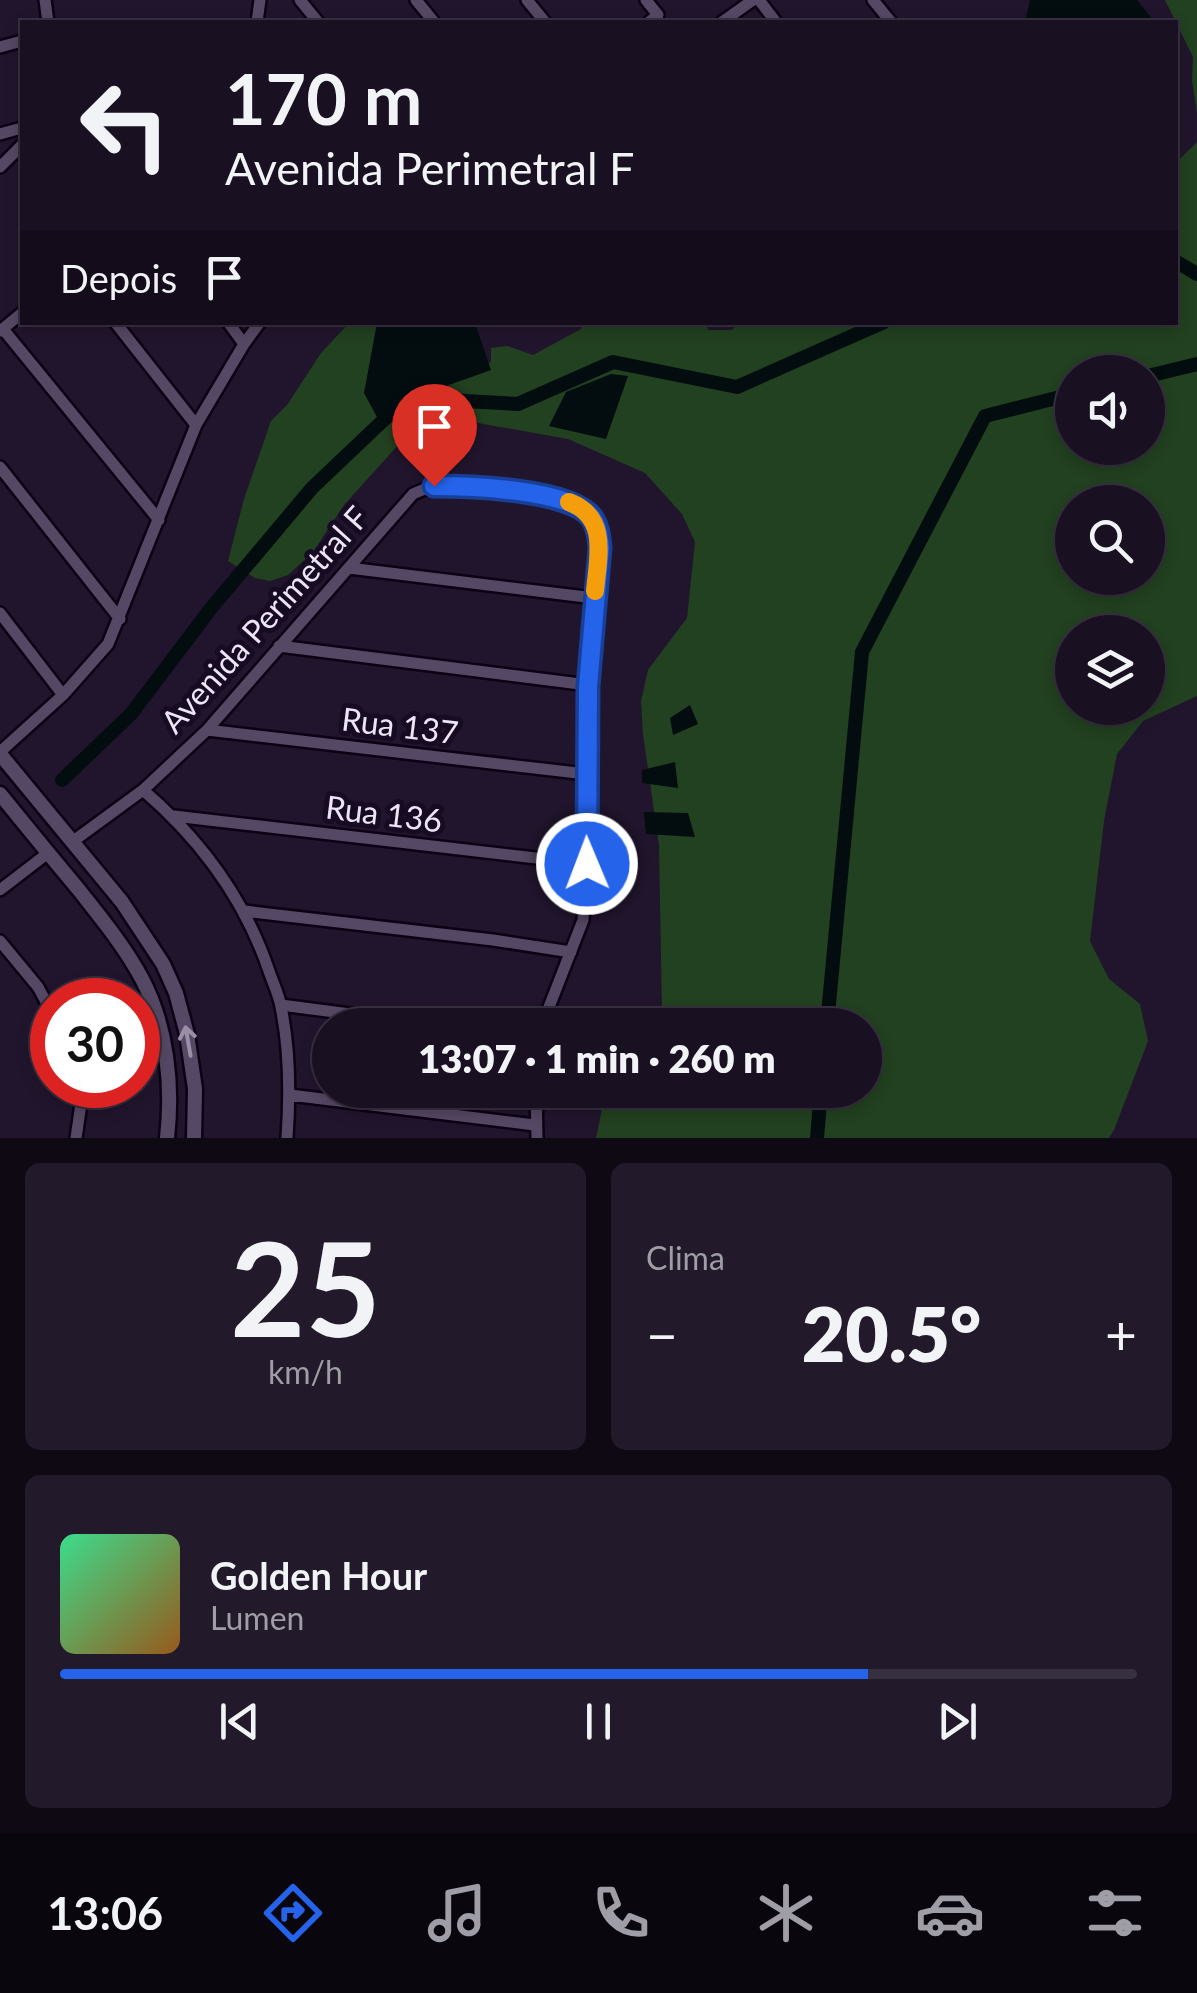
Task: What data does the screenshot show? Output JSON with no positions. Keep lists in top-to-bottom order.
{
  "streets": {
    "street": ["Avenida Perimetral F", "Rua 137", "Rua 136"]
  },
  "crossings": [
    ["Avenida Perimetral F", "Rua 137"],
    ["Avenida Perimetral F", "Rua 136"]
  ],
  "page": {
    "turn": ["170 m", "Avenida Perimetral F"],
    "then": "Depois",
    "limit": "30",
    "trip": "13:07 · 1 min · 260 m",
    "tile": [
      ["25", "km/h"],
      "Clima"
    ],
    "heat": ["−", "20.5°", "+"],
    "song": ["Golden Hour", "Lumen"],
    "tabs": "13:06"
  }
}
